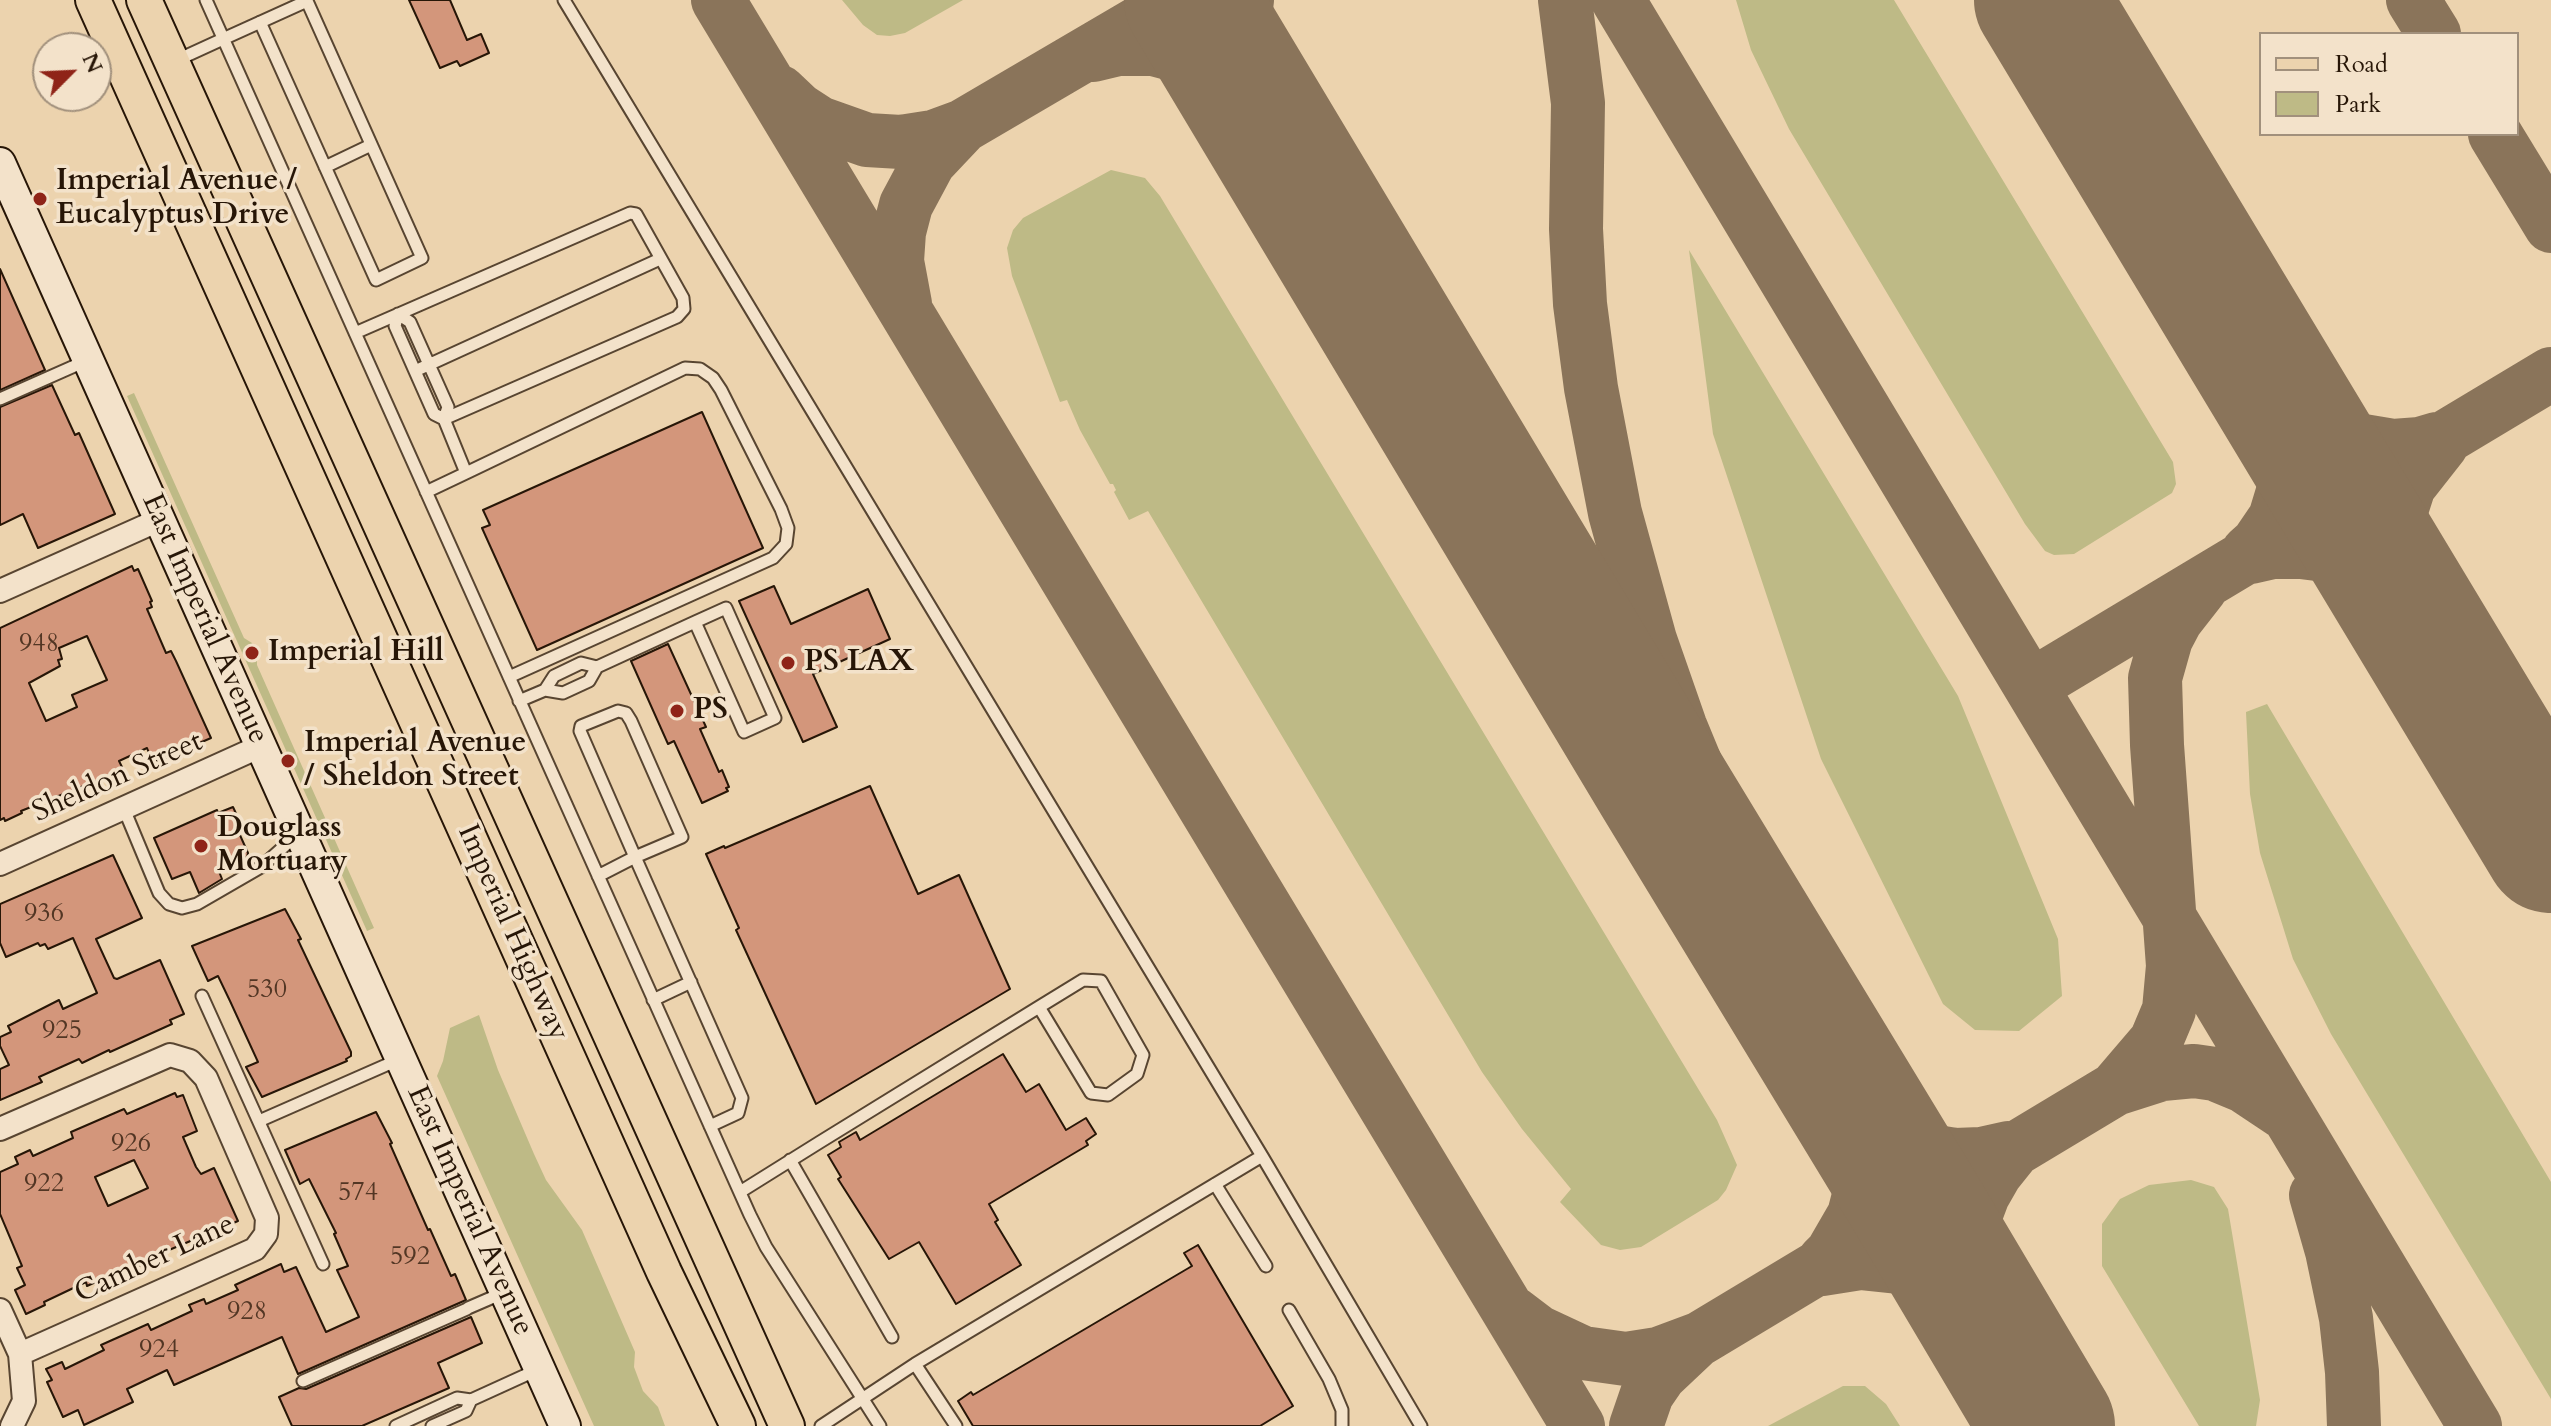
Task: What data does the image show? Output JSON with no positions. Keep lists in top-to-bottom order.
{
  "streets": {
    "main road": ["Imperial Highway"],
    "street": ["East Imperial Avenue", "Sheldon Street", "Camber Lane"]
  },
  "crossings": [
    ["East Imperial Avenue", "Sheldon Street"]
  ],
  "places": [
    "Imperial Avenue / Eucalyptus Drive",
    "Imperial Hill",
    "PS LAX",
    "PS",
    "Imperial Avenue / Sheldon Street",
    "Douglass Mortuary"
  ],
  "house_numbers": [
    "948",
    "936",
    "530",
    "925",
    "926",
    "922",
    "574",
    "592",
    "928",
    "924"
  ],
  "legend": ["Road", "Park"],
  "north": "top right"
}
